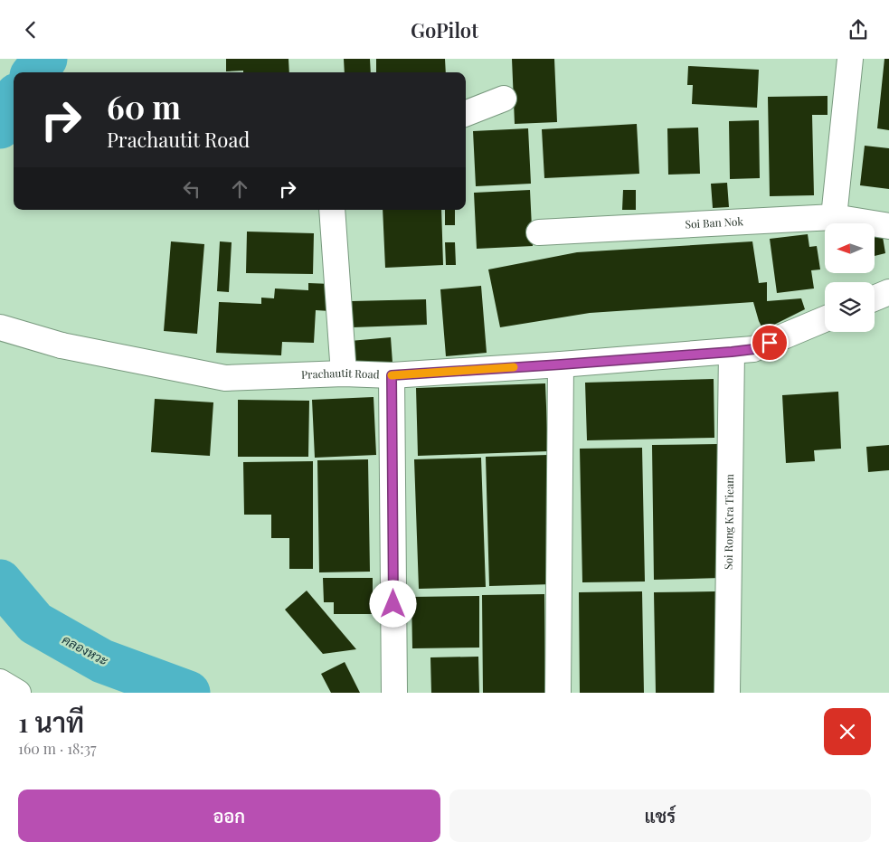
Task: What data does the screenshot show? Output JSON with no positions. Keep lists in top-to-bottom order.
{
  "streets": {
    "street": ["Soi Ban Nok", "Prachautit Road", "Soi Rong Kra Tieam"]
  },
  "crossings": [
    ["Prachautit Road", "Soi Rong Kra Tieam"]
  ],
  "water": ["คลองหวะ"],
  "north": "left",
  "page": {
    "header": "GoPilot",
    "turn": ["60 m", "Prachautit Road"],
    "heading": ["1 นาที", "160 m · 18:37"],
    "buttons": ["ออก", "แชร์"]
  }
}
